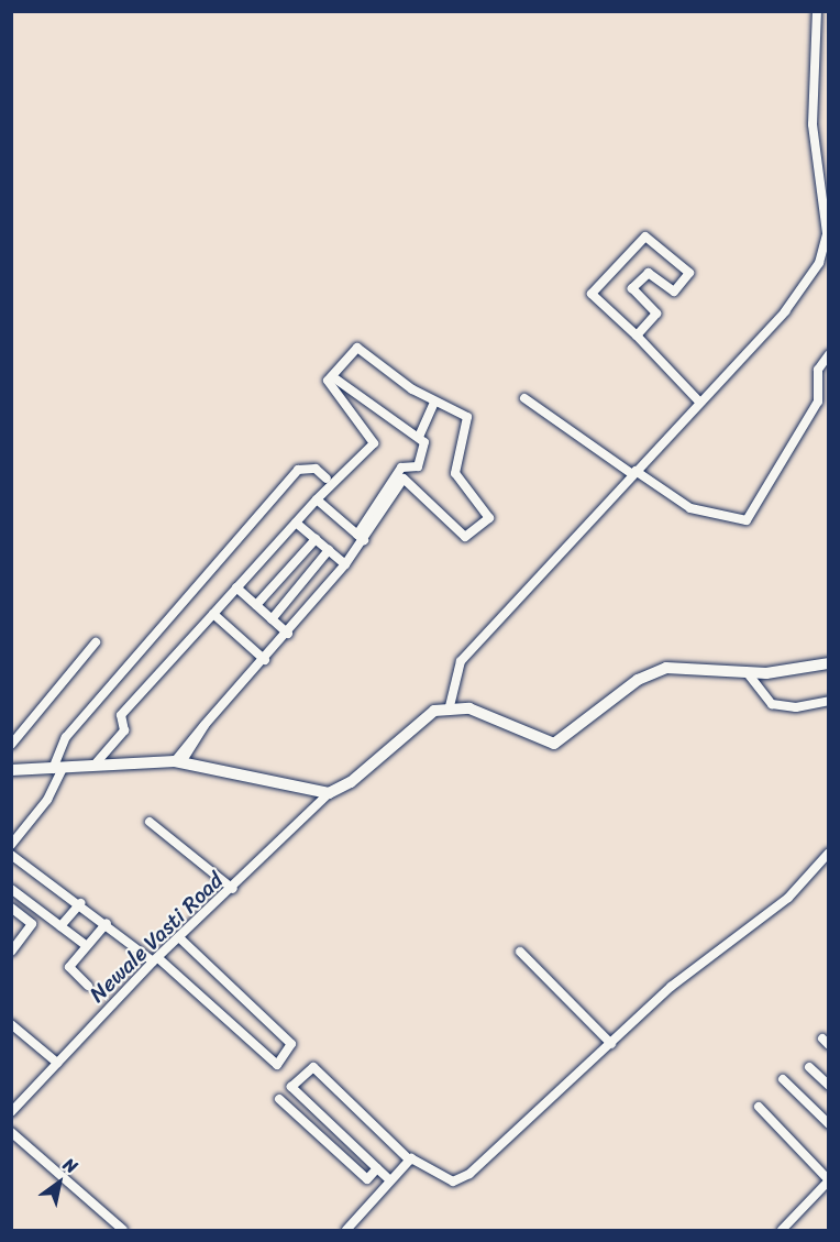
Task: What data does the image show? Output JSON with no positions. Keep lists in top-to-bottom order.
{
  "streets": {
    "street": ["Newale Vasti Road"]
  },
  "north": "top right"
}
